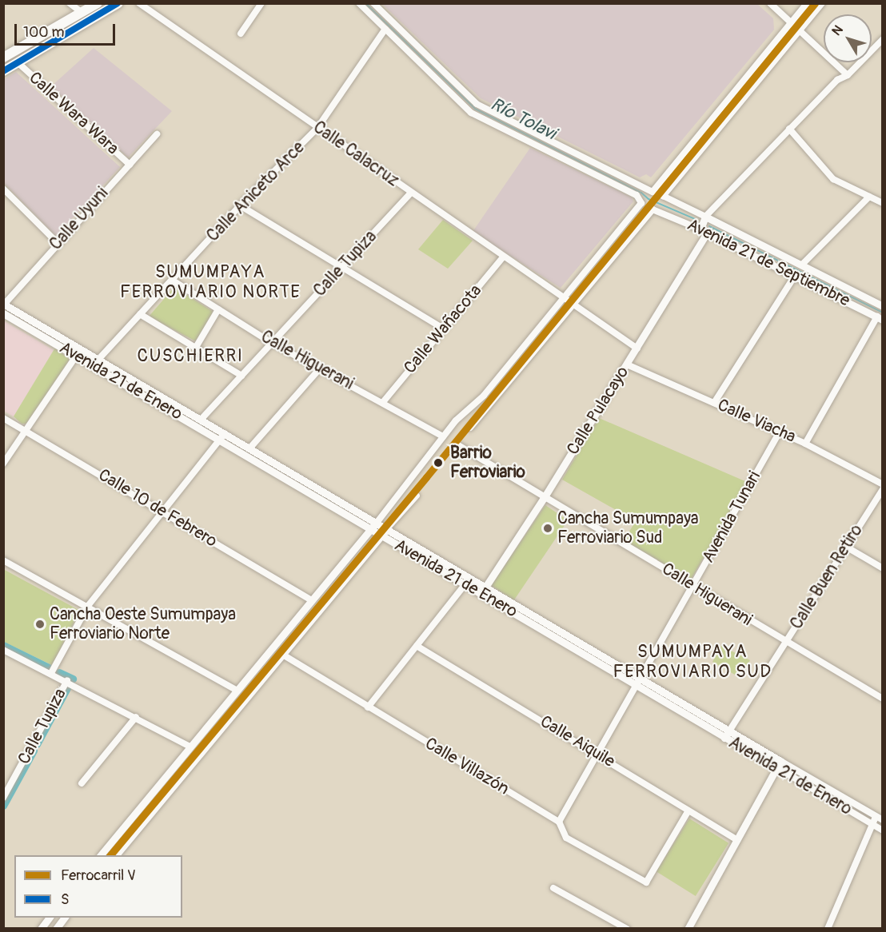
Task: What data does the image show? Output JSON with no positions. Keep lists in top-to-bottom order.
{
  "streets": {
    "street": [
      "Calle Wara Wara",
      "Calle Calacruz",
      "Calle Aniceto Arce",
      "Calle Uyuni",
      "Avenida 21 de Septiembre",
      "Calle Tupiza",
      "Calle Wañacota",
      "Calle Higuerani",
      "Avenida 21 de Enero",
      "Calle Pulacayo",
      "Calle Viacha",
      "Calle 10 de Febrero",
      "Avenida Tunari",
      "Calle Buen Retiro",
      "Calle Aiquile",
      "Calle Villazón"
    ]
  },
  "crossings": [
    ["Calle Wara Wara", "Calle Uyuni"],
    ["Calle Calacruz", "Calle Aniceto Arce"],
    ["Calle Calacruz", "Avenida 21 de Septiembre"],
    ["Calle Calacruz", "Calle Tupiza"],
    ["Calle Calacruz", "Calle Wañacota"],
    ["Calle Aniceto Arce", "Calle Higuerani"],
    ["Calle Aniceto Arce", "Avenida 21 de Enero"],
    ["Calle Uyuni", "Avenida 21 de Enero"],
    ["Avenida 21 de Septiembre", "Calle Pulacayo"],
    ["Calle Tupiza", "Calle Higuerani"],
    ["Calle Tupiza", "Avenida 21 de Enero"],
    ["Calle Tupiza", "Calle 10 de Febrero"],
    ["Calle Wañacota", "Calle Higuerani"],
    ["Calle Higuerani", "Calle Pulacayo"],
    ["Calle Higuerani", "Avenida Tunari"],
    ["Calle Higuerani", "Calle Buen Retiro"],
    ["Avenida 21 de Enero", "Calle Pulacayo"],
    ["Avenida 21 de Enero", "Avenida Tunari"],
    ["Avenida 21 de Enero", "Calle Buen Retiro"],
    ["Calle Pulacayo", "Calle Viacha"],
    ["Calle Viacha", "Avenida Tunari"],
    ["Avenida Tunari", "Calle Aiquile"],
    ["Avenida Tunari", "Calle Villazón"],
    ["Calle Aiquile", "Calle Villazón"]
  ],
  "districts": ["SUMUMPAYA FERROVIARIO NORTE", "CUSCHIERRI", "SUMUMPAYA FERROVIARIO SUD"],
  "water": ["Río Tolavi"],
  "places": ["Barrio Ferroviario", "Cancha Sumumpaya Ferroviario Sud", "Cancha Oeste Sumumpaya Ferroviario Norte"],
  "lines": ["rail line V", "transit line S"],
  "legend": ["Ferrocarril V", "S"],
  "scale_bar": "100 m",
  "north": "top left"
}
